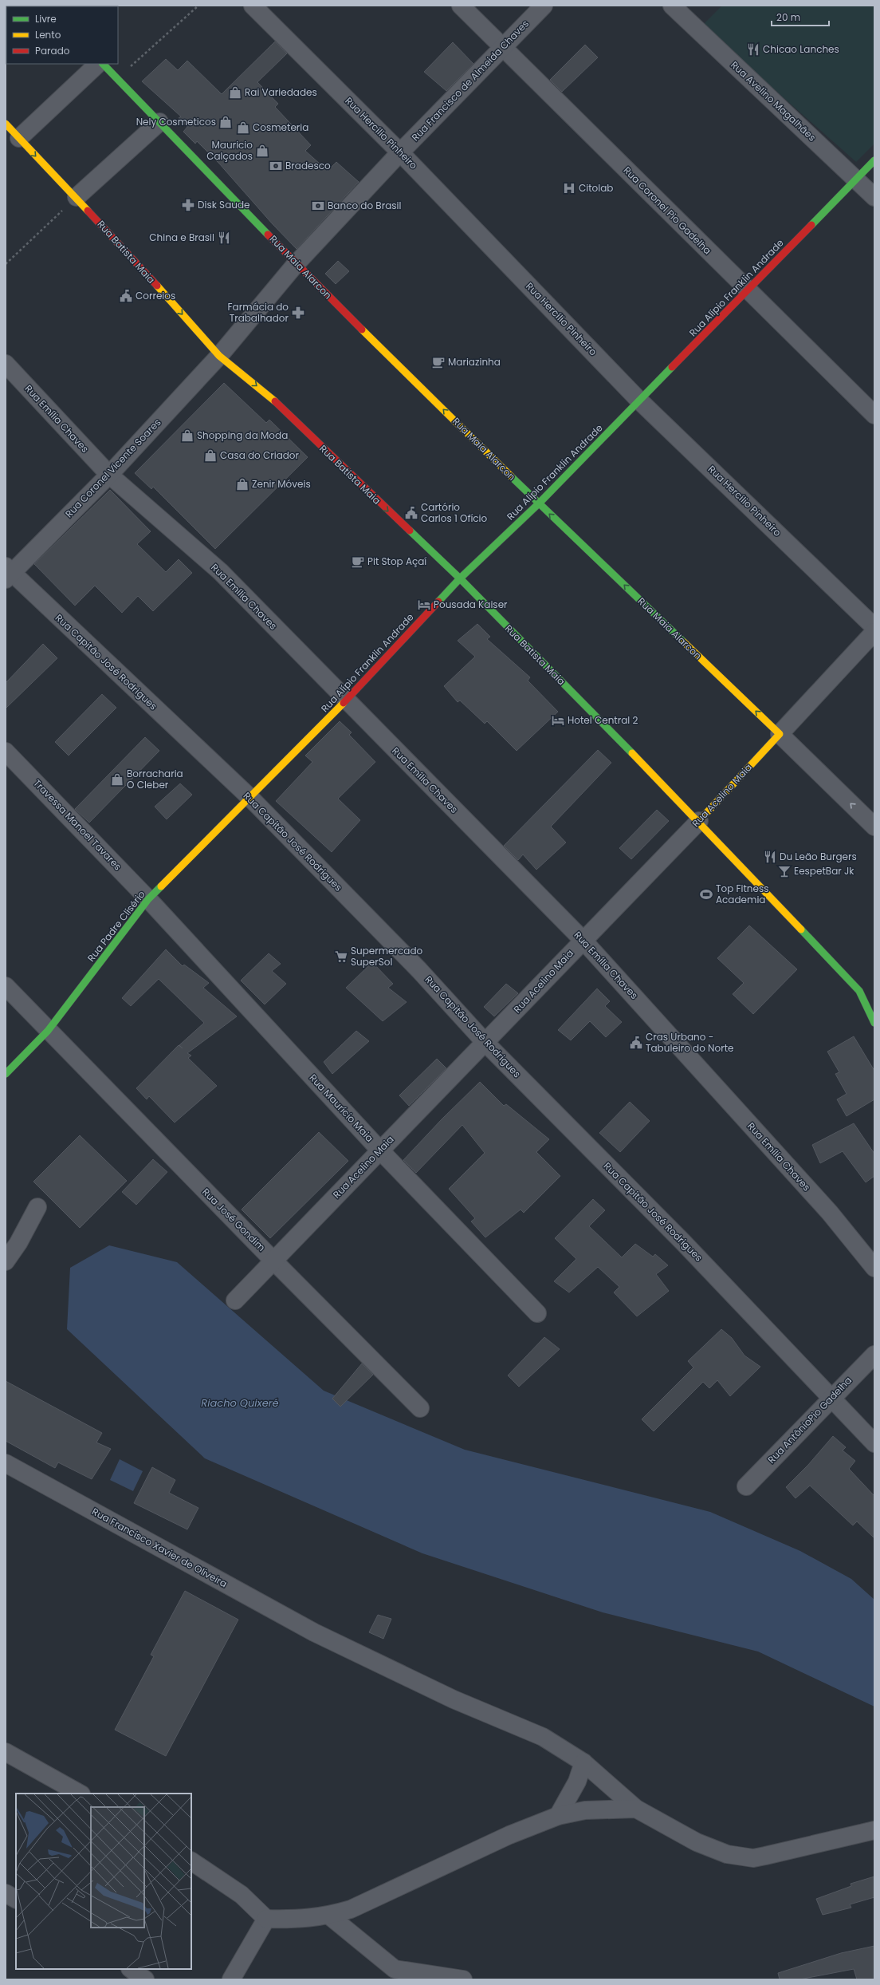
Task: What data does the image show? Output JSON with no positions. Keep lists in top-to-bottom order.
{
  "streets": {
    "main road": [
      "Rua Batista Maia",
      "Rua Maia Alarcon",
      "Rua Alípio Franklin Andrade",
      "Rua Acelino Maia",
      "Rua Padre Clisério"
    ],
    "street": [
      "Rua Francisco de Almeida Chaves",
      "Rua Avelino Magalhães",
      "Rua Hercílio Pinheiro",
      "Rua Coronel Pio Gadelha",
      "Rua Emília Chaves",
      "Rua Coronel Vicente Soares",
      "Rua Capitão José Rodrigues",
      "Travessa Manoel Tavares",
      "Rua Maurício Maia",
      "Rua José Gondim",
      "Rua AntônioPio Gadelha",
      "Rua Francisco Xavier de Oliveira"
    ]
  },
  "crossings": [
    ["Rua Francisco de Almeida Chaves", "Rua Hercílio Pinheiro"],
    ["Rua Francisco de Almeida Chaves", "Rua Coronel Pio Gadelha"],
    ["Rua Francisco de Almeida Chaves", "Rua Batista Maia"],
    ["Rua Francisco de Almeida Chaves", "Rua Maia Alarcon"],
    ["Rua Francisco de Almeida Chaves", "Rua Coronel Vicente Soares"],
    ["Rua Avelino Magalhães", "Rua Alípio Franklin Andrade"],
    ["Rua Hercílio Pinheiro", "Rua Alípio Franklin Andrade"],
    ["Rua Coronel Pio Gadelha", "Rua Alípio Franklin Andrade"],
    ["Rua Batista Maia", "Rua Alípio Franklin Andrade"],
    ["Rua Batista Maia", "Rua Coronel Vicente Soares"],
    ["Rua Batista Maia", "Rua Acelino Maia"],
    ["Rua Maia Alarcon", "Rua Alípio Franklin Andrade"],
    ["Rua Maia Alarcon", "Rua Acelino Maia"],
    ["Rua Alípio Franklin Andrade", "Rua Emília Chaves"],
    ["Rua Alípio Franklin Andrade", "Rua Capitão José Rodrigues"],
    ["Rua Alípio Franklin Andrade", "Rua Padre Clisério"],
    ["Rua Emília Chaves", "Rua Coronel Vicente Soares"],
    ["Rua Emília Chaves", "Rua Acelino Maia"],
    ["Rua Coronel Vicente Soares", "Rua Capitão José Rodrigues"],
    ["Rua Capitão José Rodrigues", "Rua Acelino Maia"],
    ["Rua Capitão José Rodrigues", "Rua Padre Clisério"],
    ["Rua Capitão José Rodrigues", "Rua AntônioPio Gadelha"],
    ["Rua Acelino Maia", "Rua Maurício Maia"],
    ["Rua Acelino Maia", "Rua José Gondim"],
    ["Travessa Manoel Tavares", "Rua Padre Clisério"],
    ["Travessa Manoel Tavares", "Rua Maurício Maia"],
    ["Rua Padre Clisério", "Rua Maurício Maia"],
    ["Rua Padre Clisério", "Rua José Gondim"]
  ],
  "one_way": ["Rua Batista Maia", "Rua Maia Alarcon"],
  "water": ["Riacho Quixeré"],
  "places": {
    "restaurant": ["Chicao Lanches", "China e Brasil", "Du Leão Burgers"],
    "shop": [
      "Rai Variedades",
      "Nely Cosmeticos",
      "Cosmeteria",
      "Mauricio Calçados",
      "Shopping da Moda",
      "Casa do Criador",
      "Zenir Móveis",
      "Borracharia O Cleber"
    ],
    "bank": ["Bradesco", "Banco do Brasil"],
    "hospital": ["Citolab"],
    "pharmacy": ["Disk Saude", "Farmácia do Trabalhador"],
    "public building": ["Correios", "Cartório Carlos 1 Ofício", "Cras Urbano - Tabuleiro do Norte"],
    "cafe": ["Mariazinha", "Pit Stop Açaí"],
    "hotel": ["Pousada Kaiser", "Hotel Central 2"],
    "bar": ["EespetBar Jk"],
    "sports": ["Top Fitness Academia"],
    "supermarket": ["Supermercado SuperSol"]
  },
  "legend": ["Livre", "Lento", "Parado"],
  "scale_bar": "20 m"
}
